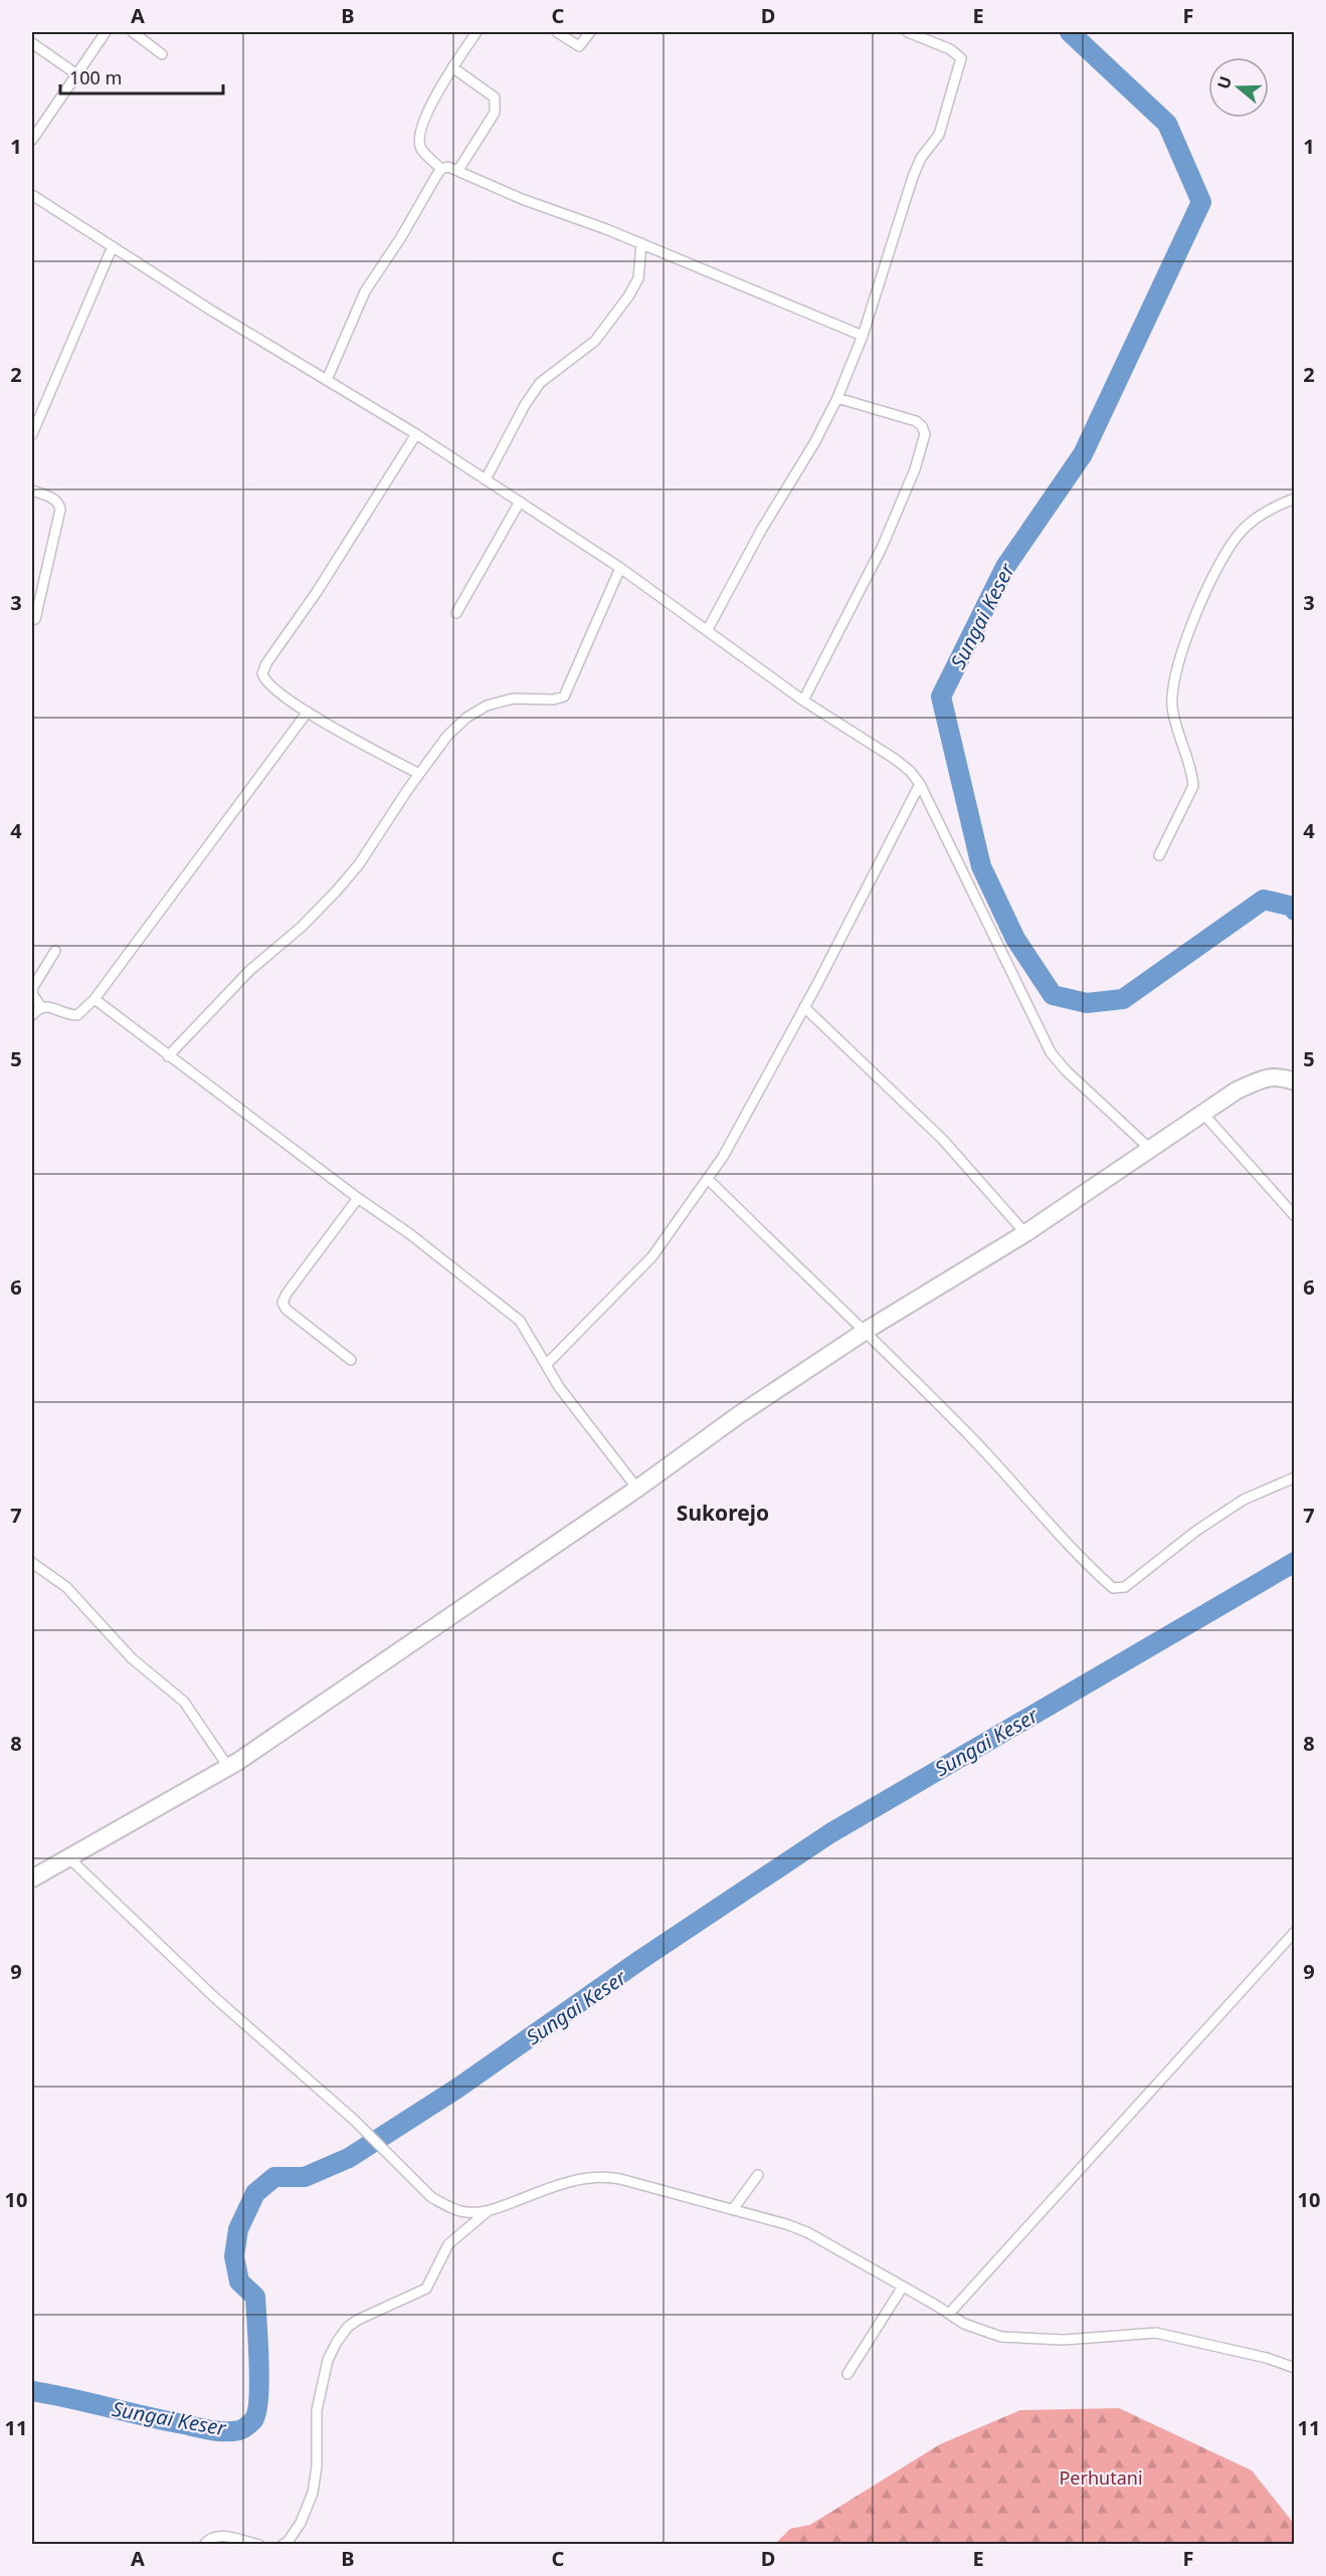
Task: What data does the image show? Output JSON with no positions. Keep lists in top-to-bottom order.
{
  "districts": ["Sukorejo"],
  "water": ["Sungai Keser"],
  "parks": ["Perhutani"],
  "scale_bar": "100 m",
  "north": "left",
  "grid": {
    "columns": [
      "A",
      "B",
      "C",
      "D",
      "E",
      "F"
    ],
    "rows": [
      "1",
      "2",
      "3",
      "4",
      "5",
      "6",
      "7",
      "8",
      "9",
      "10",
      "11"
    ]
  }
}
